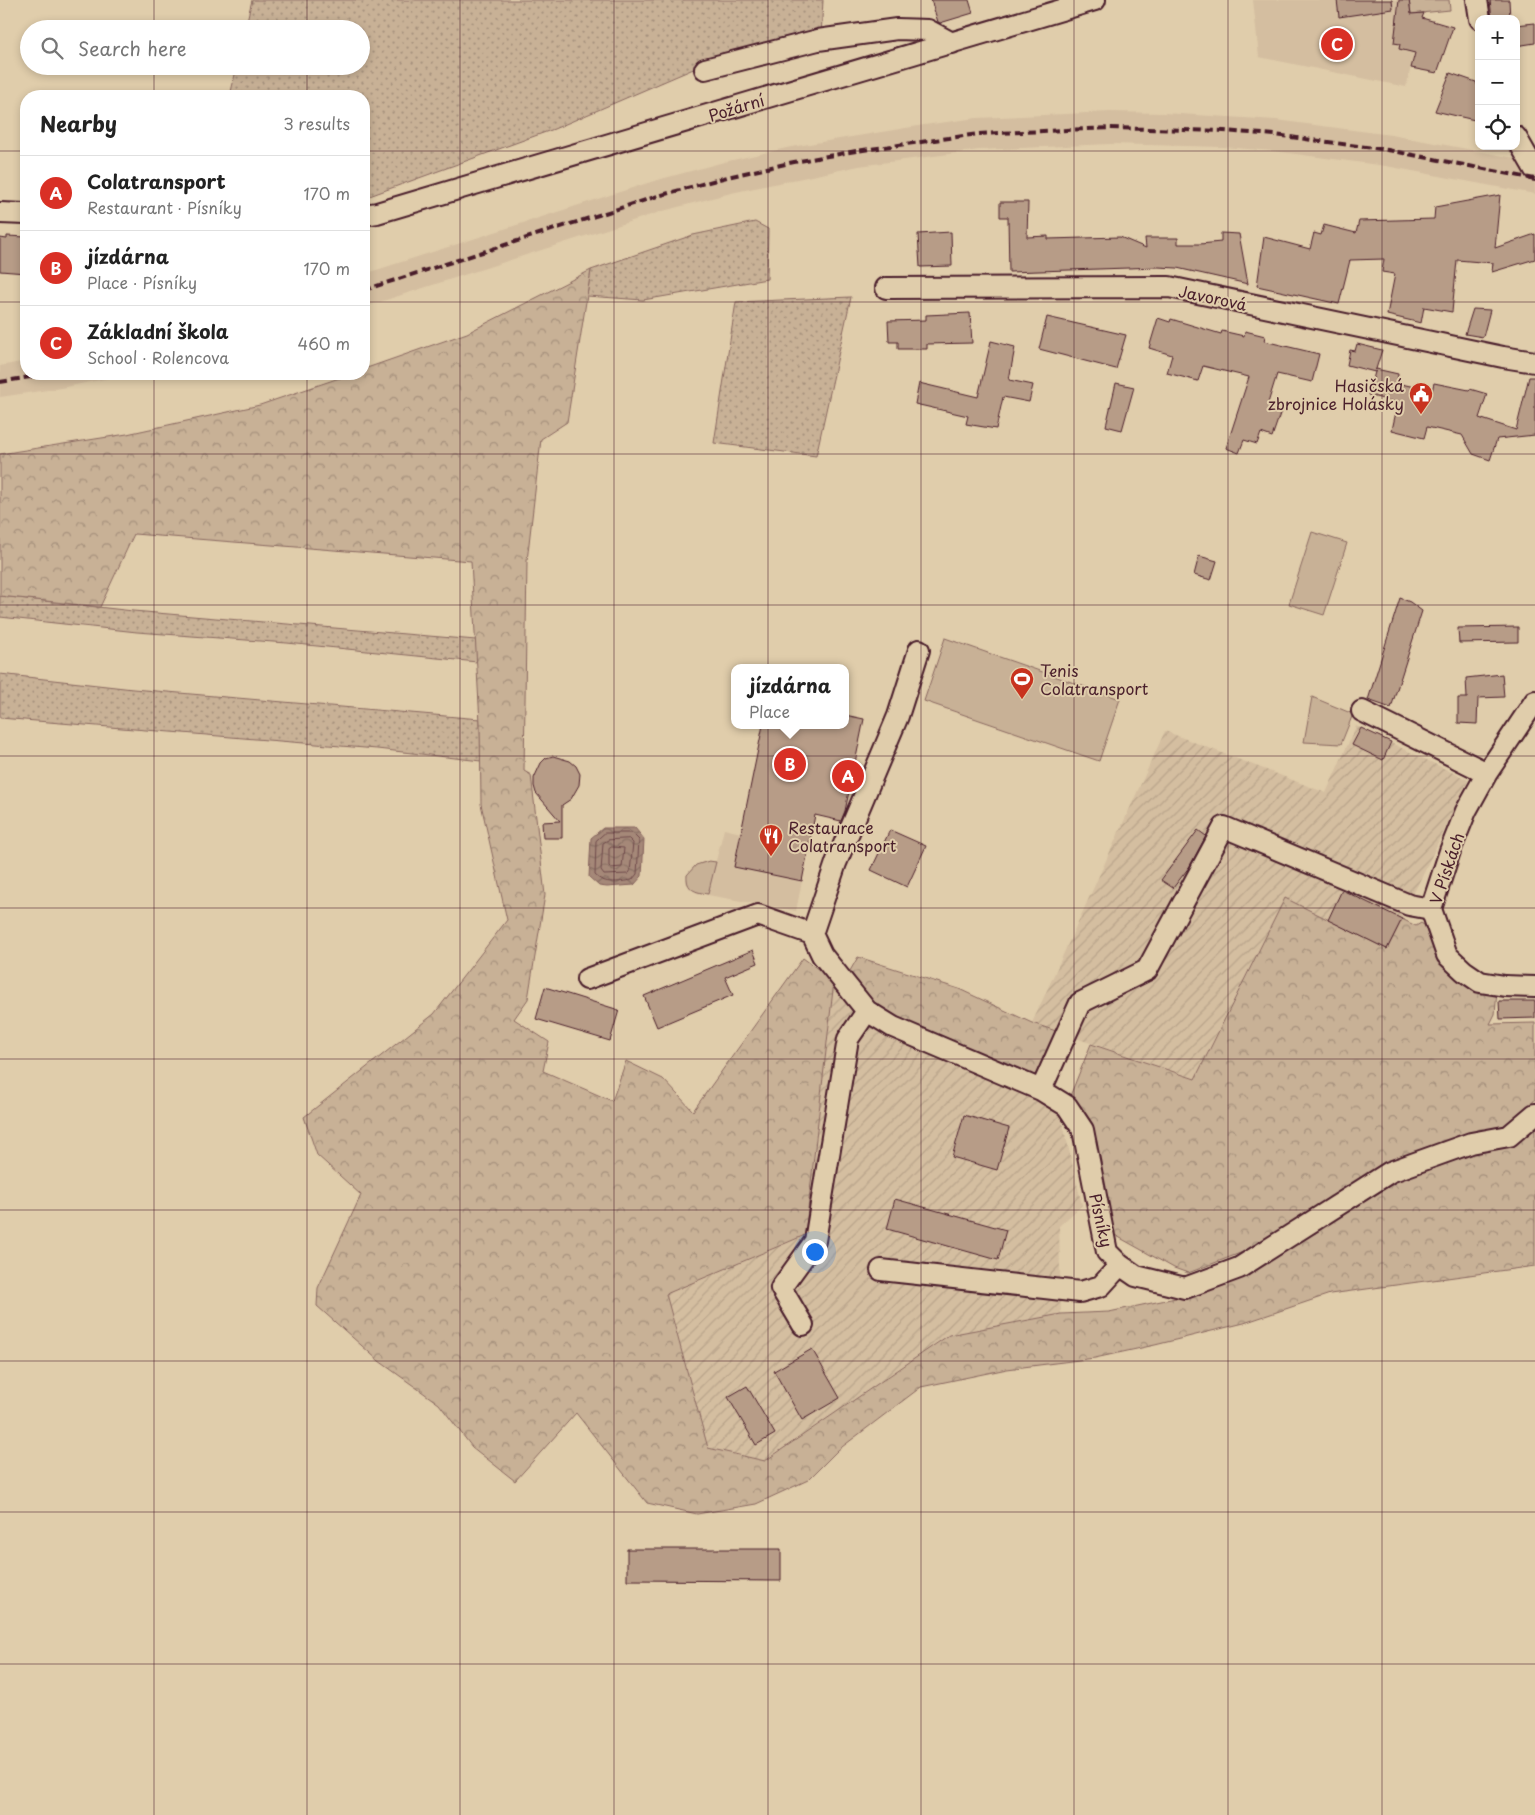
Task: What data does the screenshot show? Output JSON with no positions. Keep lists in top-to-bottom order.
{
  "streets": {
    "street": [
      "Požární",
      "Javorová",
      "V Pískách",
      "Písníky"
    ]
  },
  "places": {
    "public building": ["Hasičská zbrojnice Holásky"],
    "sports": ["Tenis Colatransport"],
    "restaurant": ["Restaurace Colatransport"]
  },
  "page": {
    "map_buttons": ["+", "−"],
    "search": "Search here",
    "pins": ["C", "B", "A"],
    "heading": ["Nearby", "3 results"],
    "list": [
      {
        "mark": "A",
        "name": "Colatransport",
        "note": "Restaurant · Písníky",
        "value": "170 m"
      },
      {
        "mark": "B",
        "name": "jízdárna",
        "note": "Place · Písníky",
        "value": "170 m"
      },
      {
        "mark": "C",
        "name": "Základní škola",
        "note": "School · Rolencova",
        "value": "460 m"
      }
    ],
    "popup": ["jízdárna", "Place"]
  }
}
